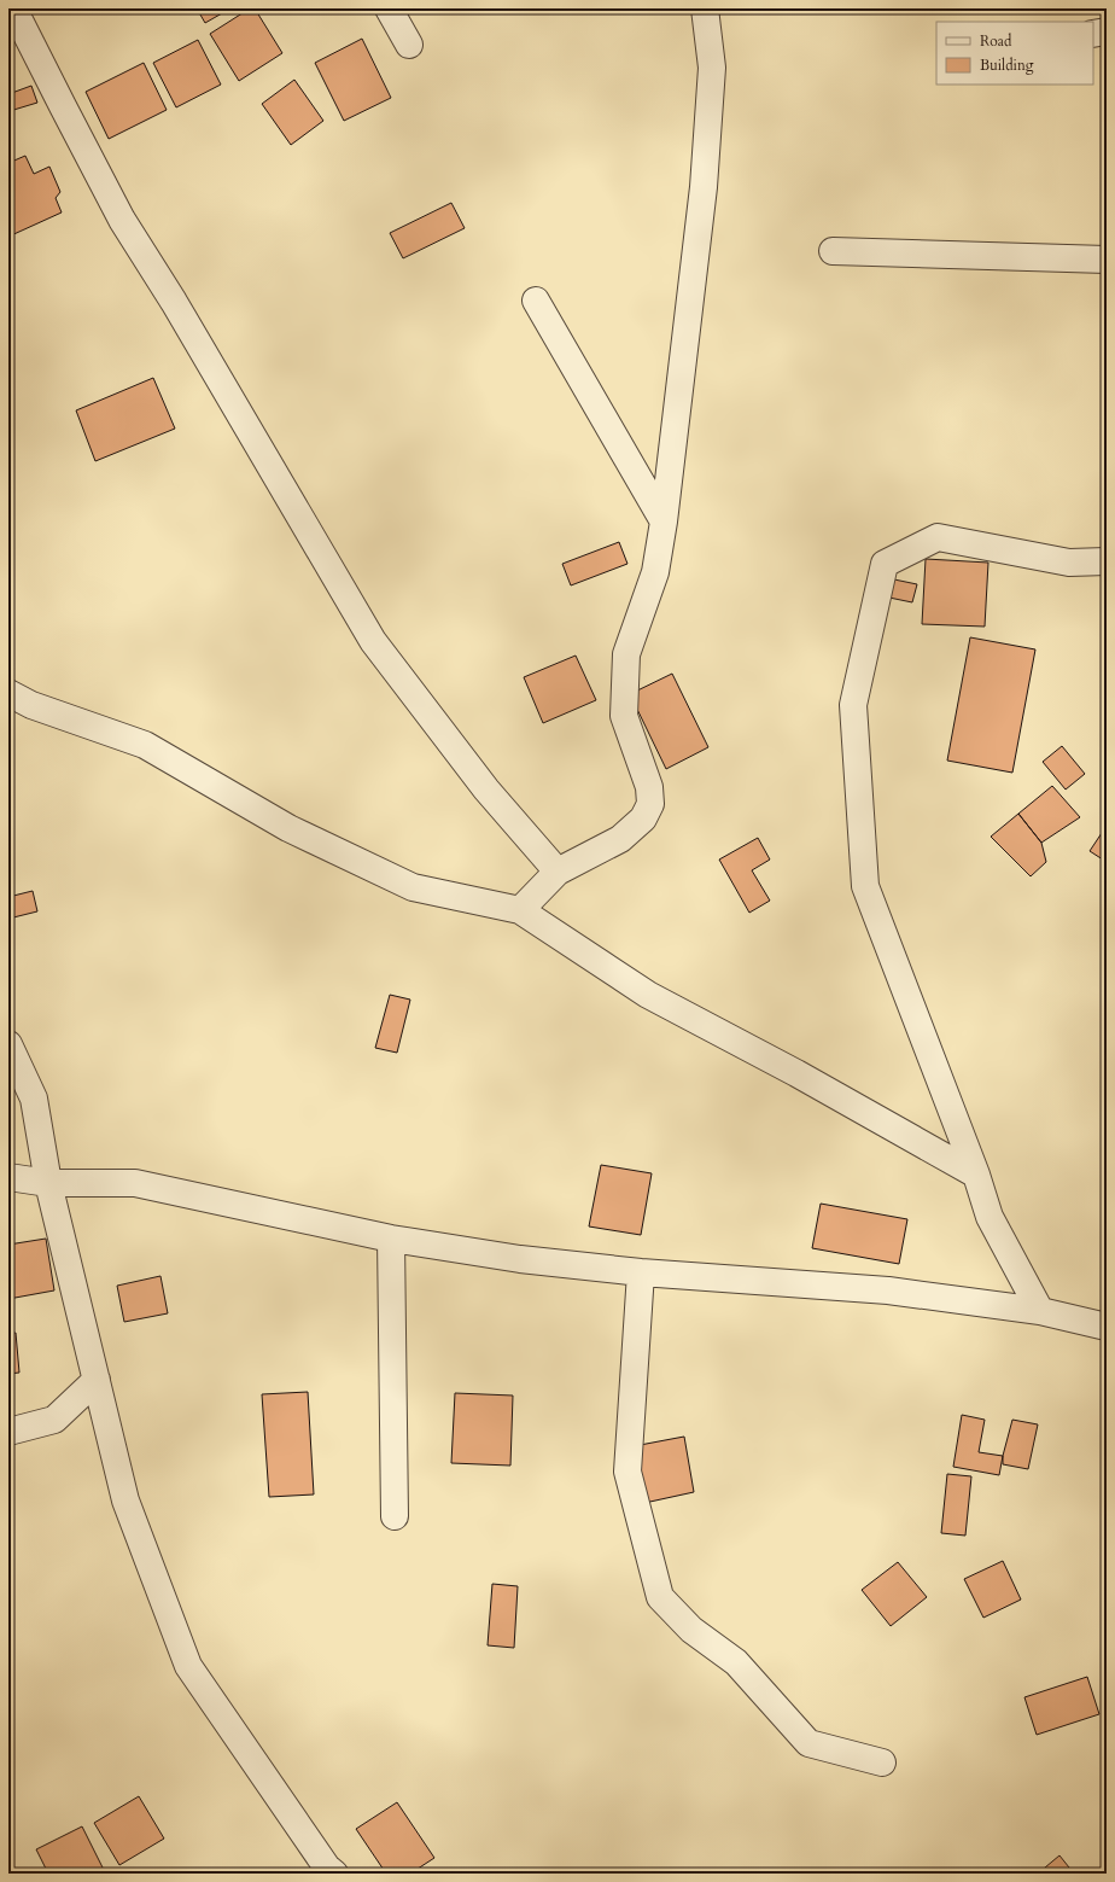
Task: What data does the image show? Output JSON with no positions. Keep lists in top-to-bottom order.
{
  "legend": ["Road", "Building"]
}
